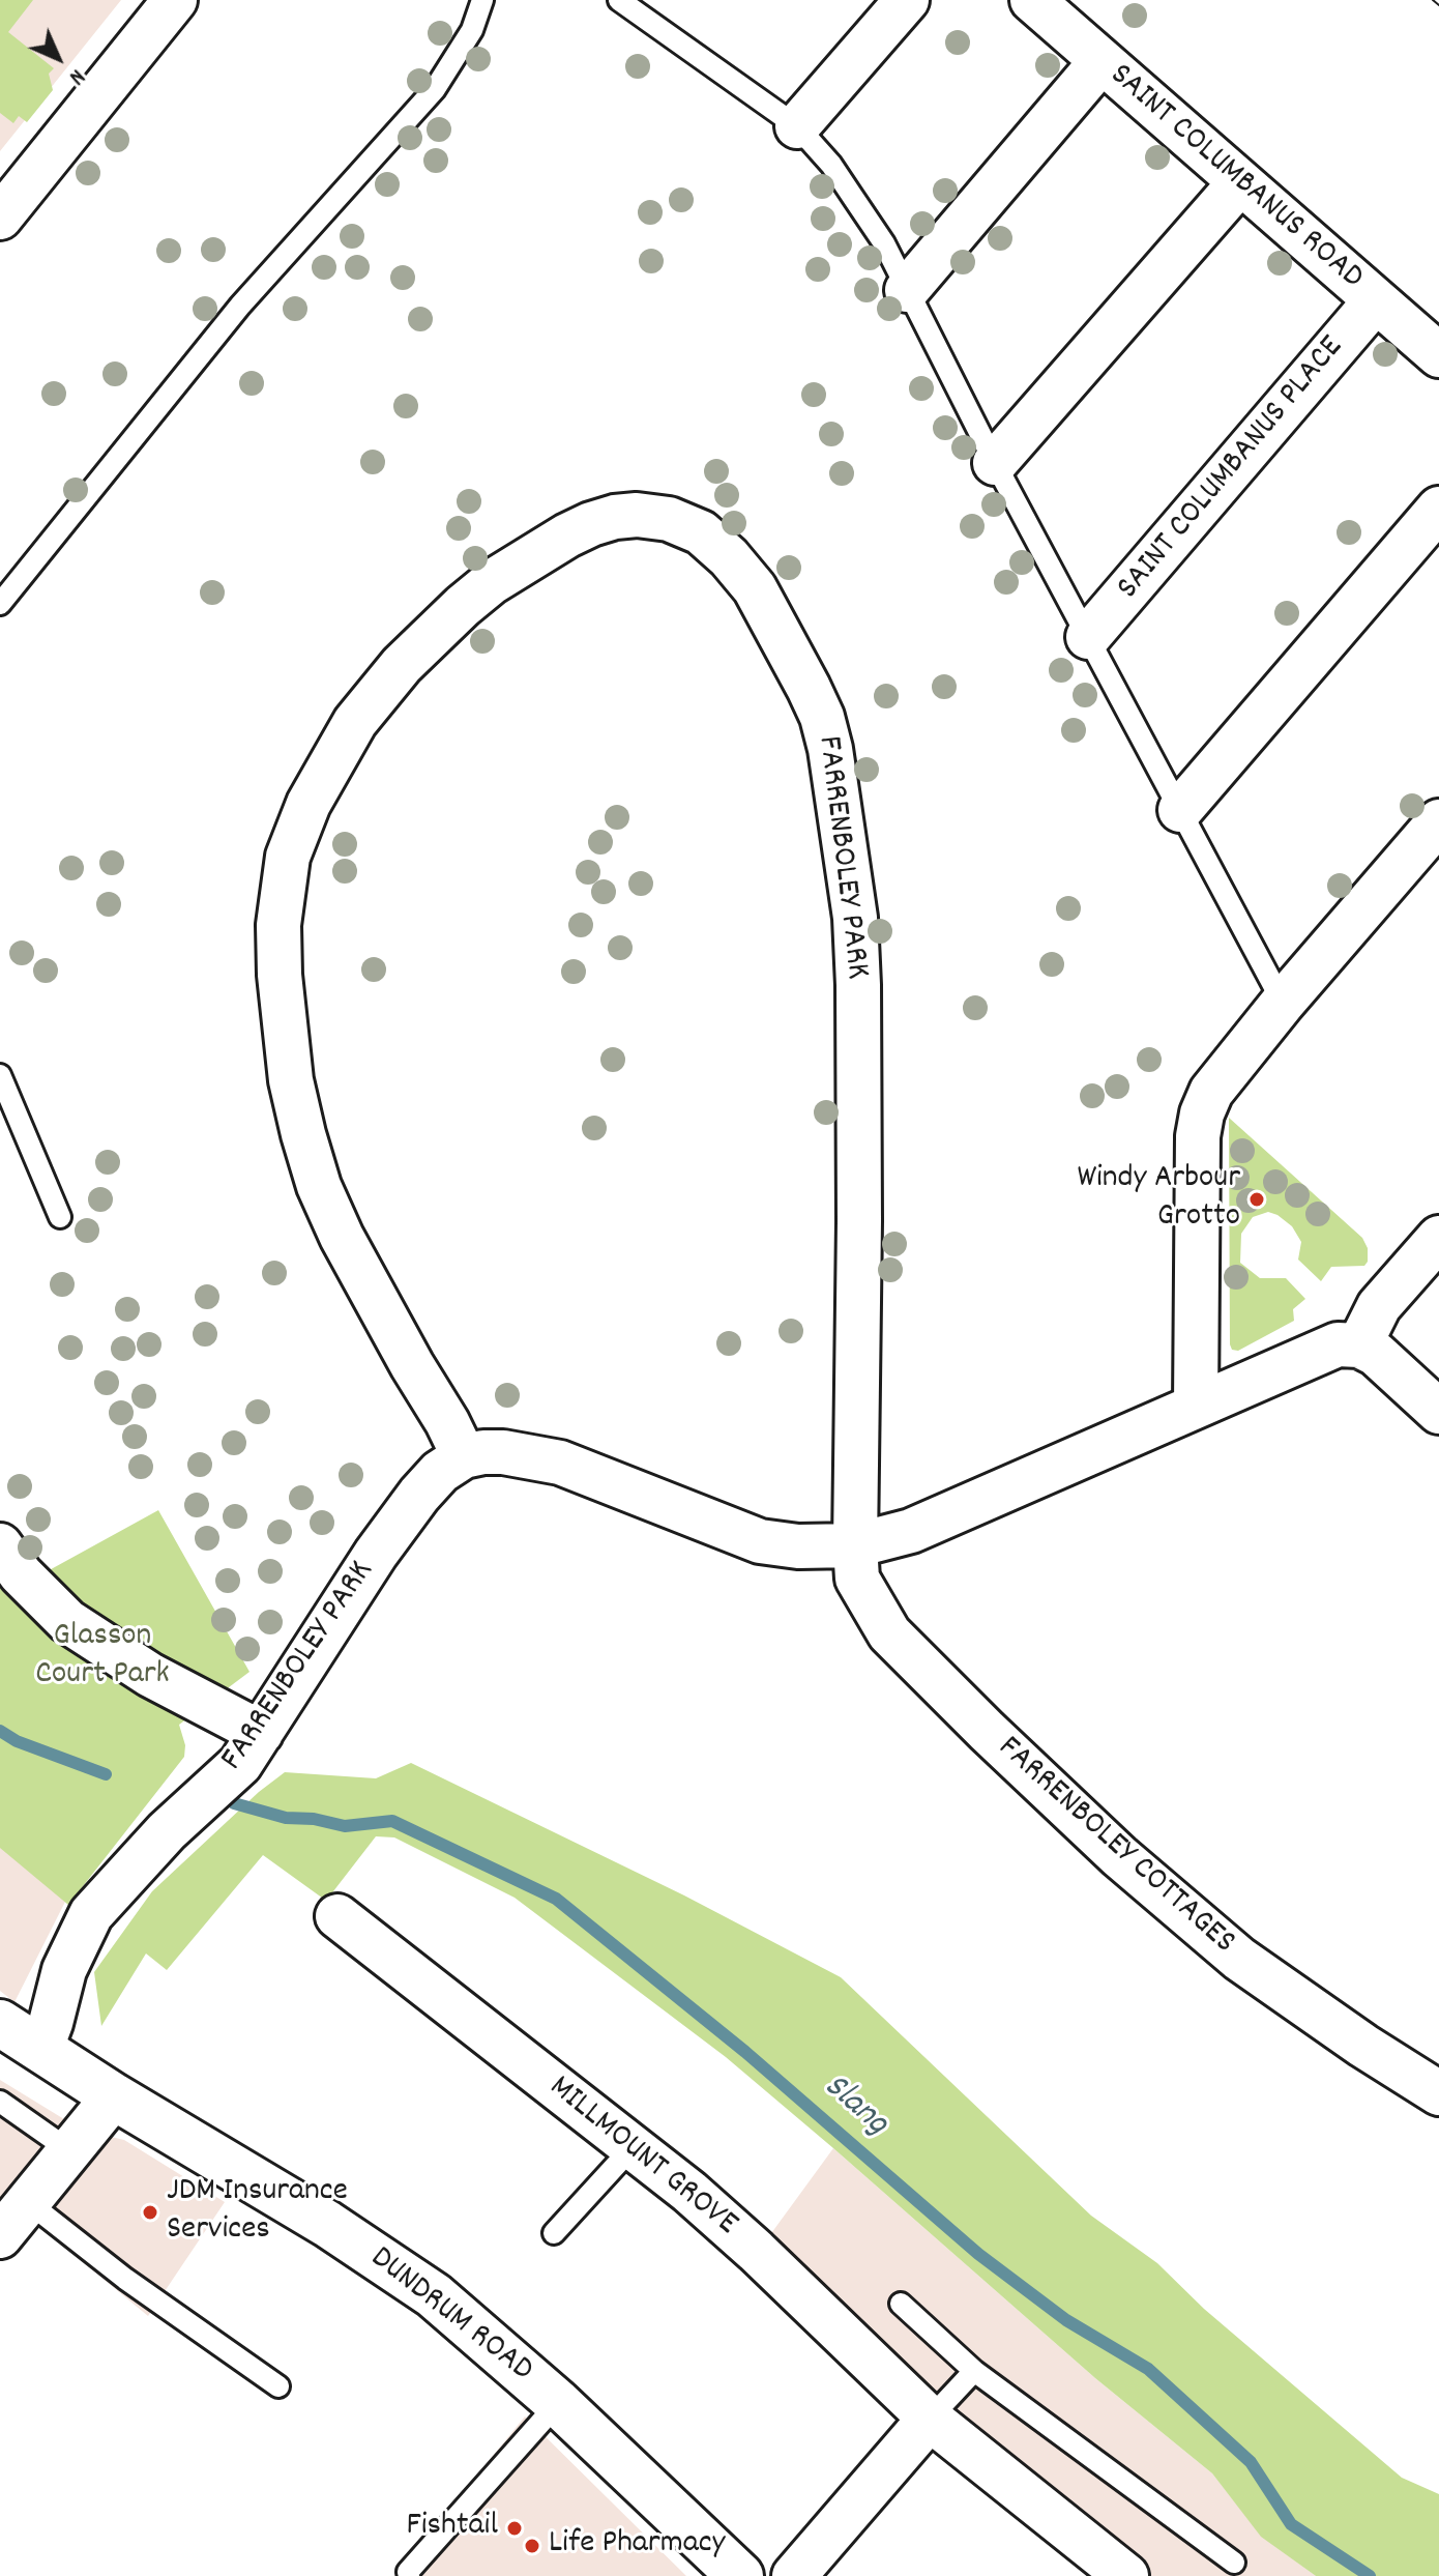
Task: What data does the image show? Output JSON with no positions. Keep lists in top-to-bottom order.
{
  "streets": {
    "main road": ["DUNDRUM ROAD"],
    "street": [
      "SAINT COLUMBANUS ROAD",
      "SAINT COLUMBANUS PLACE",
      "FARRENBOLEY PARK",
      "FARRENBOLEY COTTAGES",
      "MILLMOUNT GROVE"
    ]
  },
  "crossings": [
    ["SAINT COLUMBANUS ROAD", "SAINT COLUMBANUS PLACE"],
    ["FARRENBOLEY PARK", "FARRENBOLEY COTTAGES"],
    ["FARRENBOLEY PARK", "DUNDRUM ROAD"]
  ],
  "water": ["Slang"],
  "parks": ["Glasson Court Park"],
  "places": [
    "Windy Arbour Grotto",
    "JDM Insurance Services",
    "Fishtail",
    "Life Pharmacy"
  ],
  "north": "bottom right"
}
